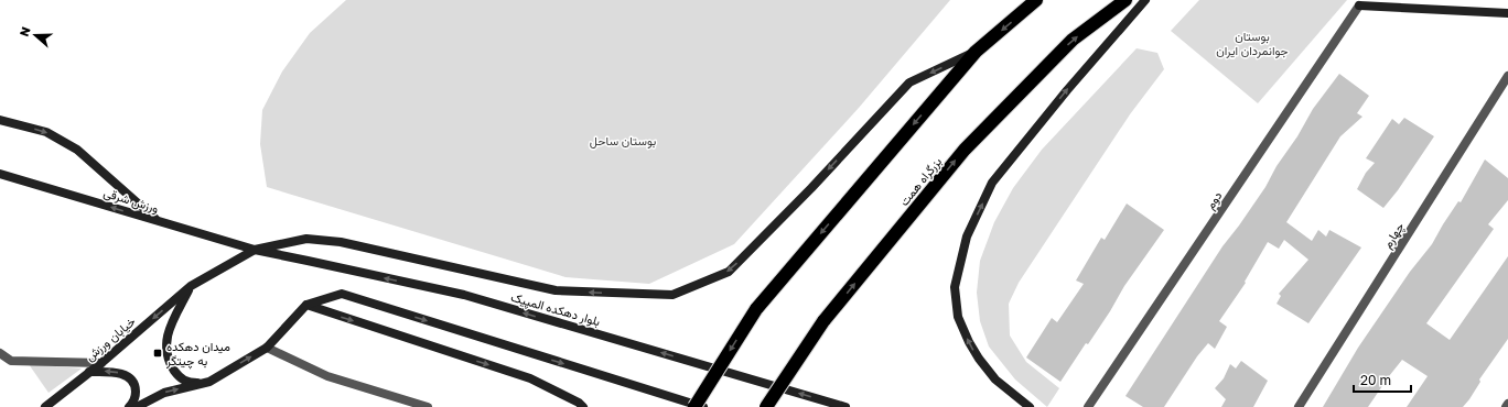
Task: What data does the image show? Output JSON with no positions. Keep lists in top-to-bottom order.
{
  "streets": {
    "highway": ["بزرگراه همت"],
    "main road": ["ورزش شرقی", "بلوار دهکده المپیک", "خیابان ورزش"],
    "street": ["دوم", "چهارم"]
  },
  "crossings": [
    ["ورزش شرقی", "بلوار دهکده المپیک"],
    ["ورزش شرقی", "خیابان ورزش"],
    ["بلوار دهکده المپیک", "خیابان ورزش"]
  ],
  "parks": ["بوستان جوانمردان ایران", "بوستان ساحل"],
  "places": {
    "transit": ["میدان دهکده به چیتگر"]
  },
  "scale_bar": "20 m",
  "north": "left"
}
